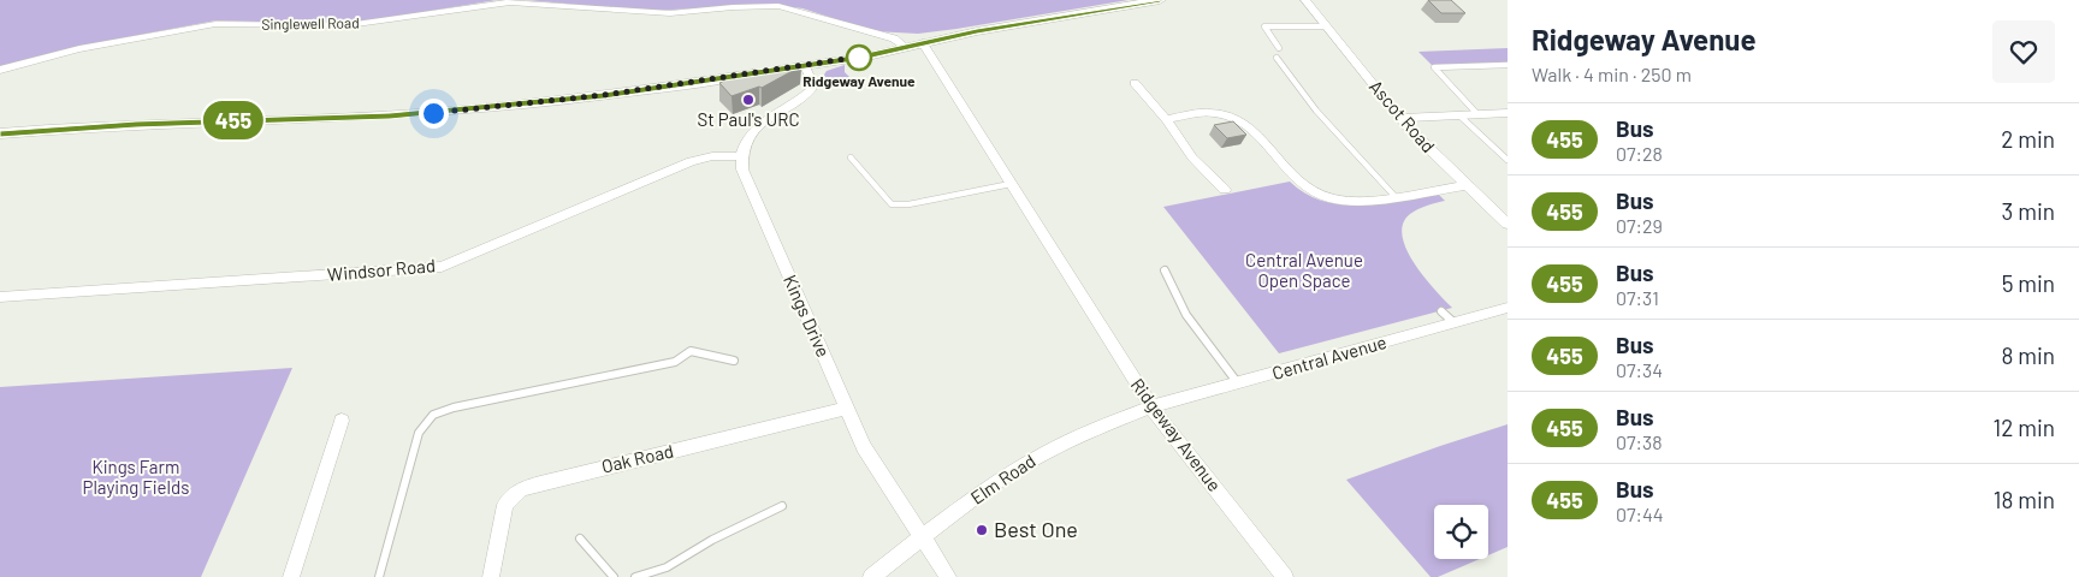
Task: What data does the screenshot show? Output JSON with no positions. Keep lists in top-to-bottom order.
{
  "streets": {
    "street": [
      "Singlewell Road",
      "Ascot Road",
      "Windsor Road",
      "Kings Drive",
      "Central Avenue",
      "Ridgeway Avenue",
      "Oak Road",
      "Elm Road"
    ]
  },
  "crossings": [
    ["Windsor Road", "Kings Drive"],
    ["Kings Drive", "Oak Road"],
    ["Kings Drive", "Elm Road"],
    ["Central Avenue", "Ridgeway Avenue"],
    ["Central Avenue", "Elm Road"],
    ["Ridgeway Avenue", "Elm Road"]
  ],
  "parks": ["Central Avenue Open Space", "Kings Farm Playing Fields"],
  "places": ["Ridgeway Avenue", "St Paul's URC", "Best One"],
  "lines": ["bus line 455"],
  "page": {
    "on_map": "455",
    "heading": ["Ridgeway Avenue", "Walk · 4 min · 250 m"],
    "list": [
      {
        "mark": "455",
        "name": "Bus",
        "note": "07:28",
        "value": "2 min"
      },
      {
        "mark": "455",
        "name": "Bus",
        "note": "07:29",
        "value": "3 min"
      },
      {
        "mark": "455",
        "name": "Bus",
        "note": "07:31",
        "value": "5 min"
      },
      {
        "mark": "455",
        "name": "Bus",
        "note": "07:34",
        "value": "8 min"
      },
      {
        "mark": "455",
        "name": "Bus",
        "note": "07:38",
        "value": "12 min"
      },
      {
        "mark": "455",
        "name": "Bus",
        "note": "07:44",
        "value": "18 min"
      }
    ]
  }
}
